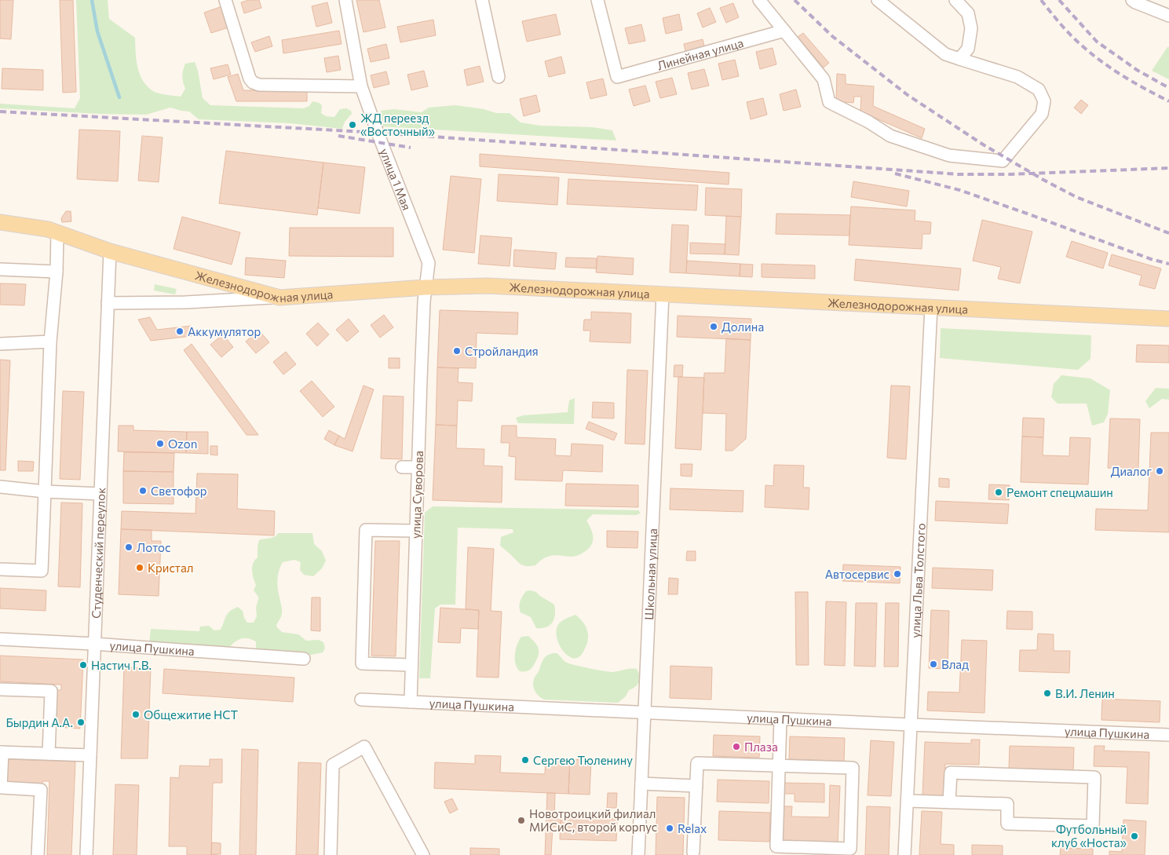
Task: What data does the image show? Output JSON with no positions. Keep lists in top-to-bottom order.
{
  "streets": {
    "main road": ["Железнодорожная улица"],
    "street": [
      "Линейная улица",
      "улица 1 Мая",
      "улица Суворова",
      "Студенческий переулок",
      "Школьная улица",
      "улица Льва Толстого",
      "улица Пушкина"
    ]
  },
  "crossings": [
    ["улица 1 Мая", "Железнодорожная улица"],
    ["улица 1 Мая", "улица Суворова"],
    ["Железнодорожная улица", "улица Суворова"],
    ["Железнодорожная улица", "Студенческий переулок"],
    ["Железнодорожная улица", "Школьная улица"],
    ["Железнодорожная улица", "улица Льва Толстого"],
    ["улица Суворова", "улица Пушкина"],
    ["Студенческий переулок", "улица Пушкина"],
    ["Школьная улица", "улица Пушкина"],
    ["улица Льва Толстого", "улица Пушкина"]
  ],
  "places": [
    "ЖД переезд «Восточный»",
    "Долина",
    "Аккумулятор",
    "Стройландия",
    "Ozon",
    "Диалог",
    "Светофор",
    "Ремонт спецмашин",
    "Лотос",
    "Кристал",
    "Автосервис",
    "Влад",
    "Настич Г.В.",
    "В.И. Ленин",
    "Общежитие НСТ",
    "Бырдин А.А.",
    "Плаза",
    "Сергею Тюленину",
    "Новотроицкий филиал МИСиС, второй корпус",
    "Relax",
    "Футбольный клуб «Носта»"
  ]
}
